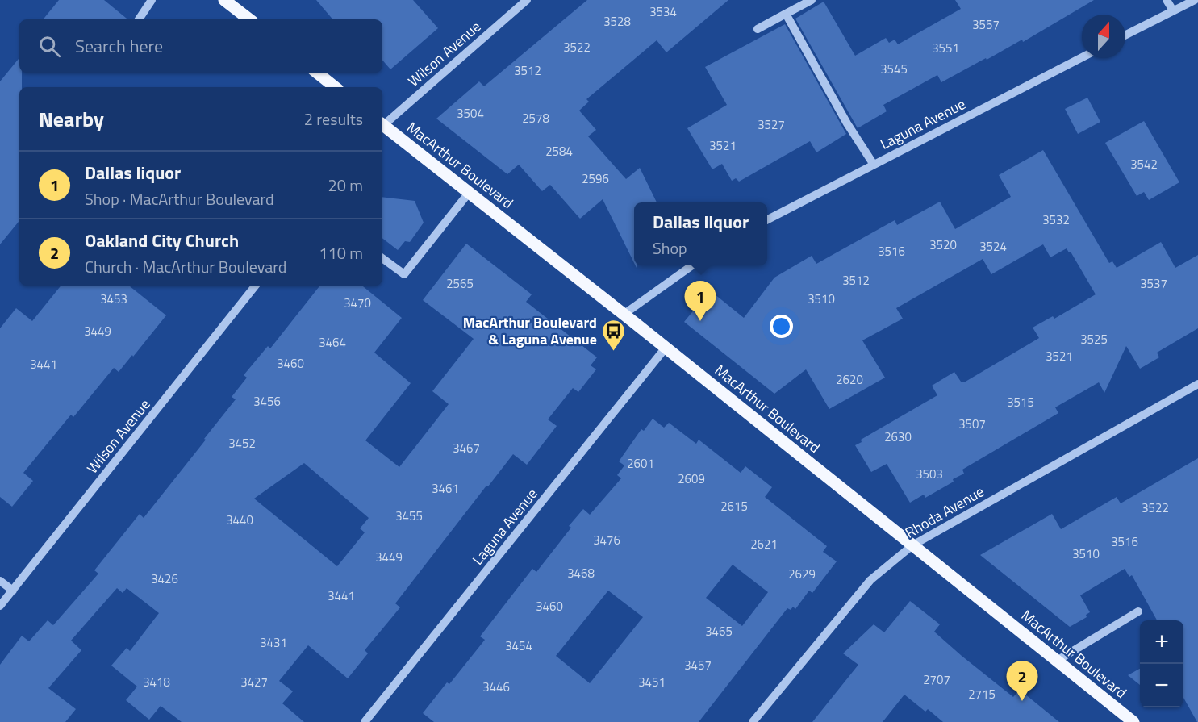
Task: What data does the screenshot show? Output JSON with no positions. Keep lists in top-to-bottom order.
{
  "streets": {
    "main road": ["MacArthur Boulevard"],
    "street": ["Wilson Avenue", "Laguna Avenue", "Rhoda Avenue"]
  },
  "crossings": [
    ["Laguna Avenue", "MacArthur Boulevard"],
    ["MacArthur Boulevard", "Rhoda Avenue"]
  ],
  "places": {
    "bus stop": ["MacArthur Boulevard & Laguna Avenue"]
  },
  "house_numbers": [
    "3534",
    "3528",
    "3557",
    "3522",
    "3551",
    "3545",
    "3512",
    "3504",
    "2578",
    "3527",
    "3521",
    "2584",
    "3542",
    "2596",
    "3532",
    "3520",
    "3524",
    "3516",
    "3512",
    "2565",
    "3537",
    "3453",
    "3510",
    "3470",
    "3449",
    "3525",
    "3464",
    "3521",
    "3460",
    "3441",
    "2620",
    "3456",
    "3515",
    "3507",
    "2630",
    "3452",
    "3467",
    "2601",
    "3503",
    "2609",
    "3461",
    "2615",
    "3522",
    "3455",
    "3440",
    "3476",
    "3516",
    "2621",
    "3510",
    "3449",
    "3468",
    "2629",
    "3426",
    "3441",
    "3460",
    "3465",
    "3431",
    "3454",
    "3457",
    "2707",
    "3418",
    "3427",
    "3451",
    "3446",
    "2715"
  ],
  "north": "top",
  "page": {
    "search": "Search here",
    "heading": ["Nearby", "2 results"],
    "list": [
      {
        "mark": "1",
        "name": "Dallas liquor",
        "note": "Shop · MacArthur Boulevard",
        "value": "20 m"
      },
      {
        "mark": "2",
        "name": "Oakland City Church",
        "note": "Church · MacArthur Boulevard",
        "value": "110 m"
      }
    ],
    "popup": ["Dallas liquor", "Shop"],
    "pins": ["1", "2"],
    "map_buttons": ["+", "−"]
  }
}
